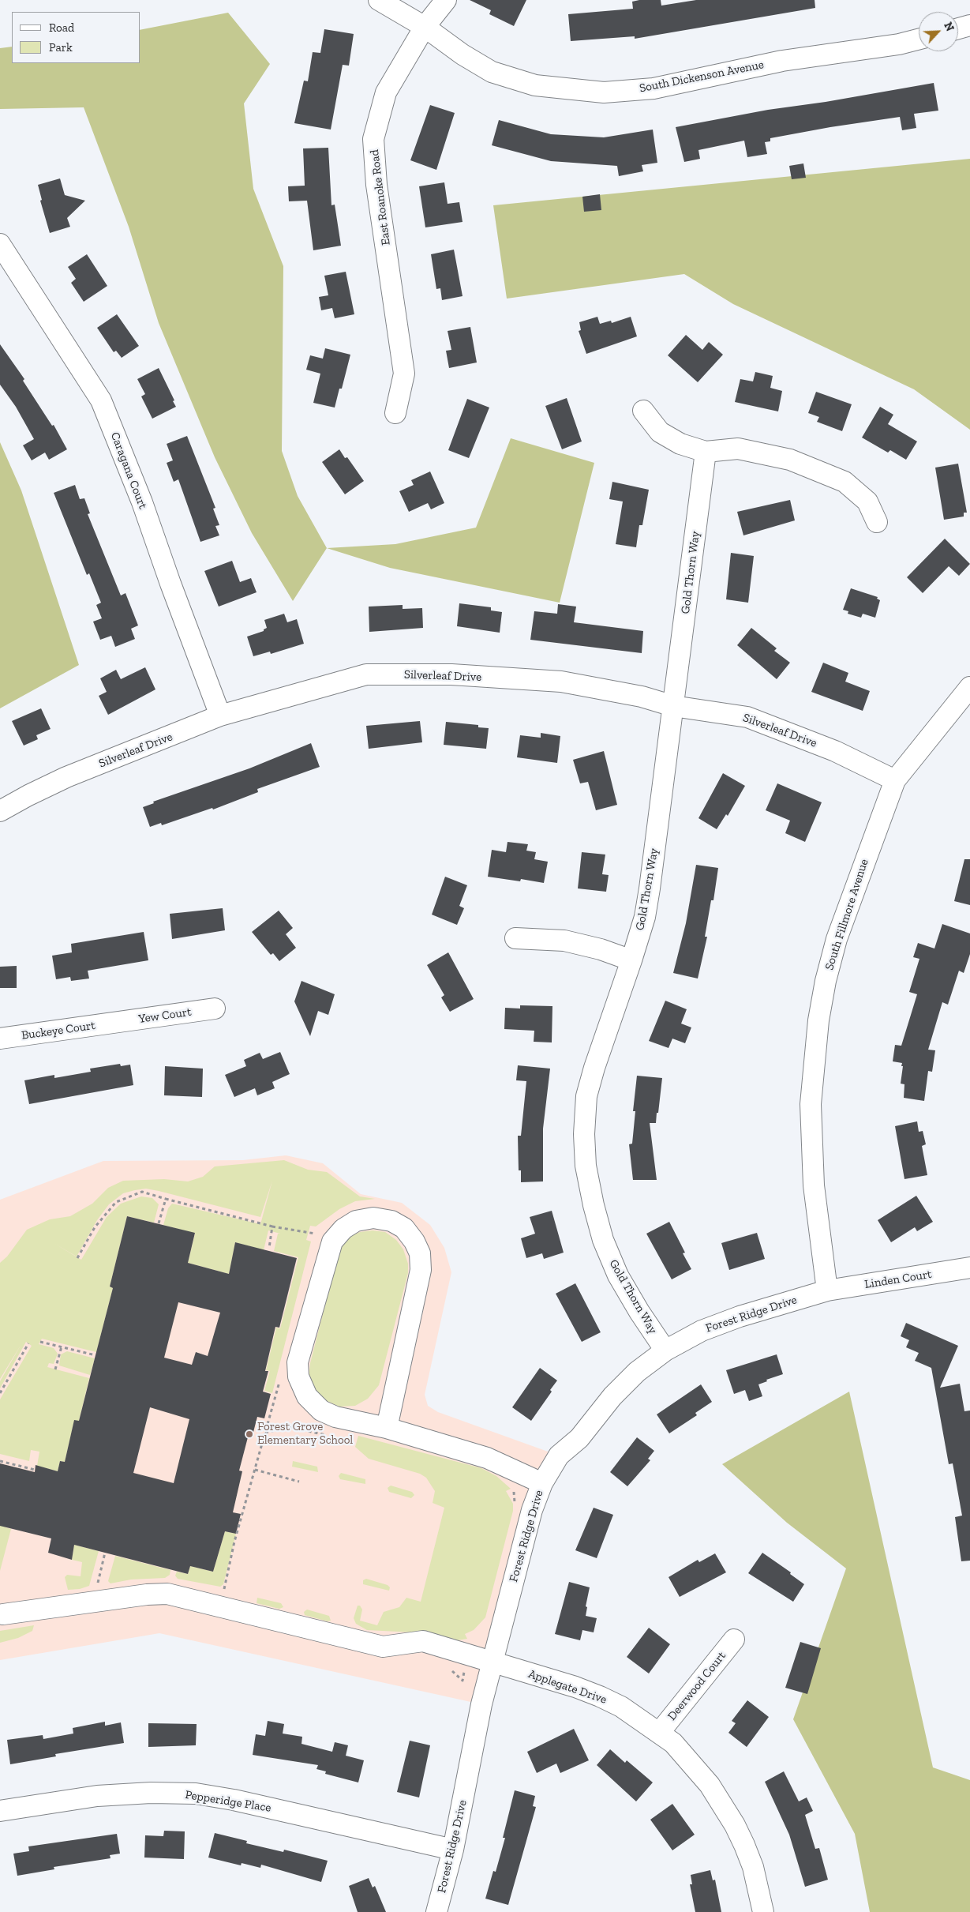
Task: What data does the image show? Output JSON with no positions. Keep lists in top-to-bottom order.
{
  "streets": {
    "street": [
      "South Dickenson Avenue",
      "East Roanoke Road",
      "Caragana Court",
      "Gold Thorn Way",
      "Silverleaf Drive",
      "South Fillmore Avenue",
      "Yew Court",
      "Buckeye Court",
      "Linden Court",
      "Forest Ridge Drive",
      "Deerwood Court",
      "Applegate Drive",
      "Pepperidge Place"
    ]
  },
  "crossings": [
    ["South Dickenson Avenue", "East Roanoke Road"],
    ["Caragana Court", "Silverleaf Drive"],
    ["Gold Thorn Way", "Silverleaf Drive"],
    ["Gold Thorn Way", "Forest Ridge Drive"],
    ["Silverleaf Drive", "South Fillmore Avenue"],
    ["South Fillmore Avenue", "Linden Court"],
    ["South Fillmore Avenue", "Forest Ridge Drive"],
    ["Yew Court", "Buckeye Court"],
    ["Linden Court", "Forest Ridge Drive"],
    ["Forest Ridge Drive", "Applegate Drive"],
    ["Forest Ridge Drive", "Pepperidge Place"],
    ["Deerwood Court", "Applegate Drive"]
  ],
  "places": ["Forest Grove Elementary School"],
  "legend": ["Road", "Park"],
  "north": "top right"
}
